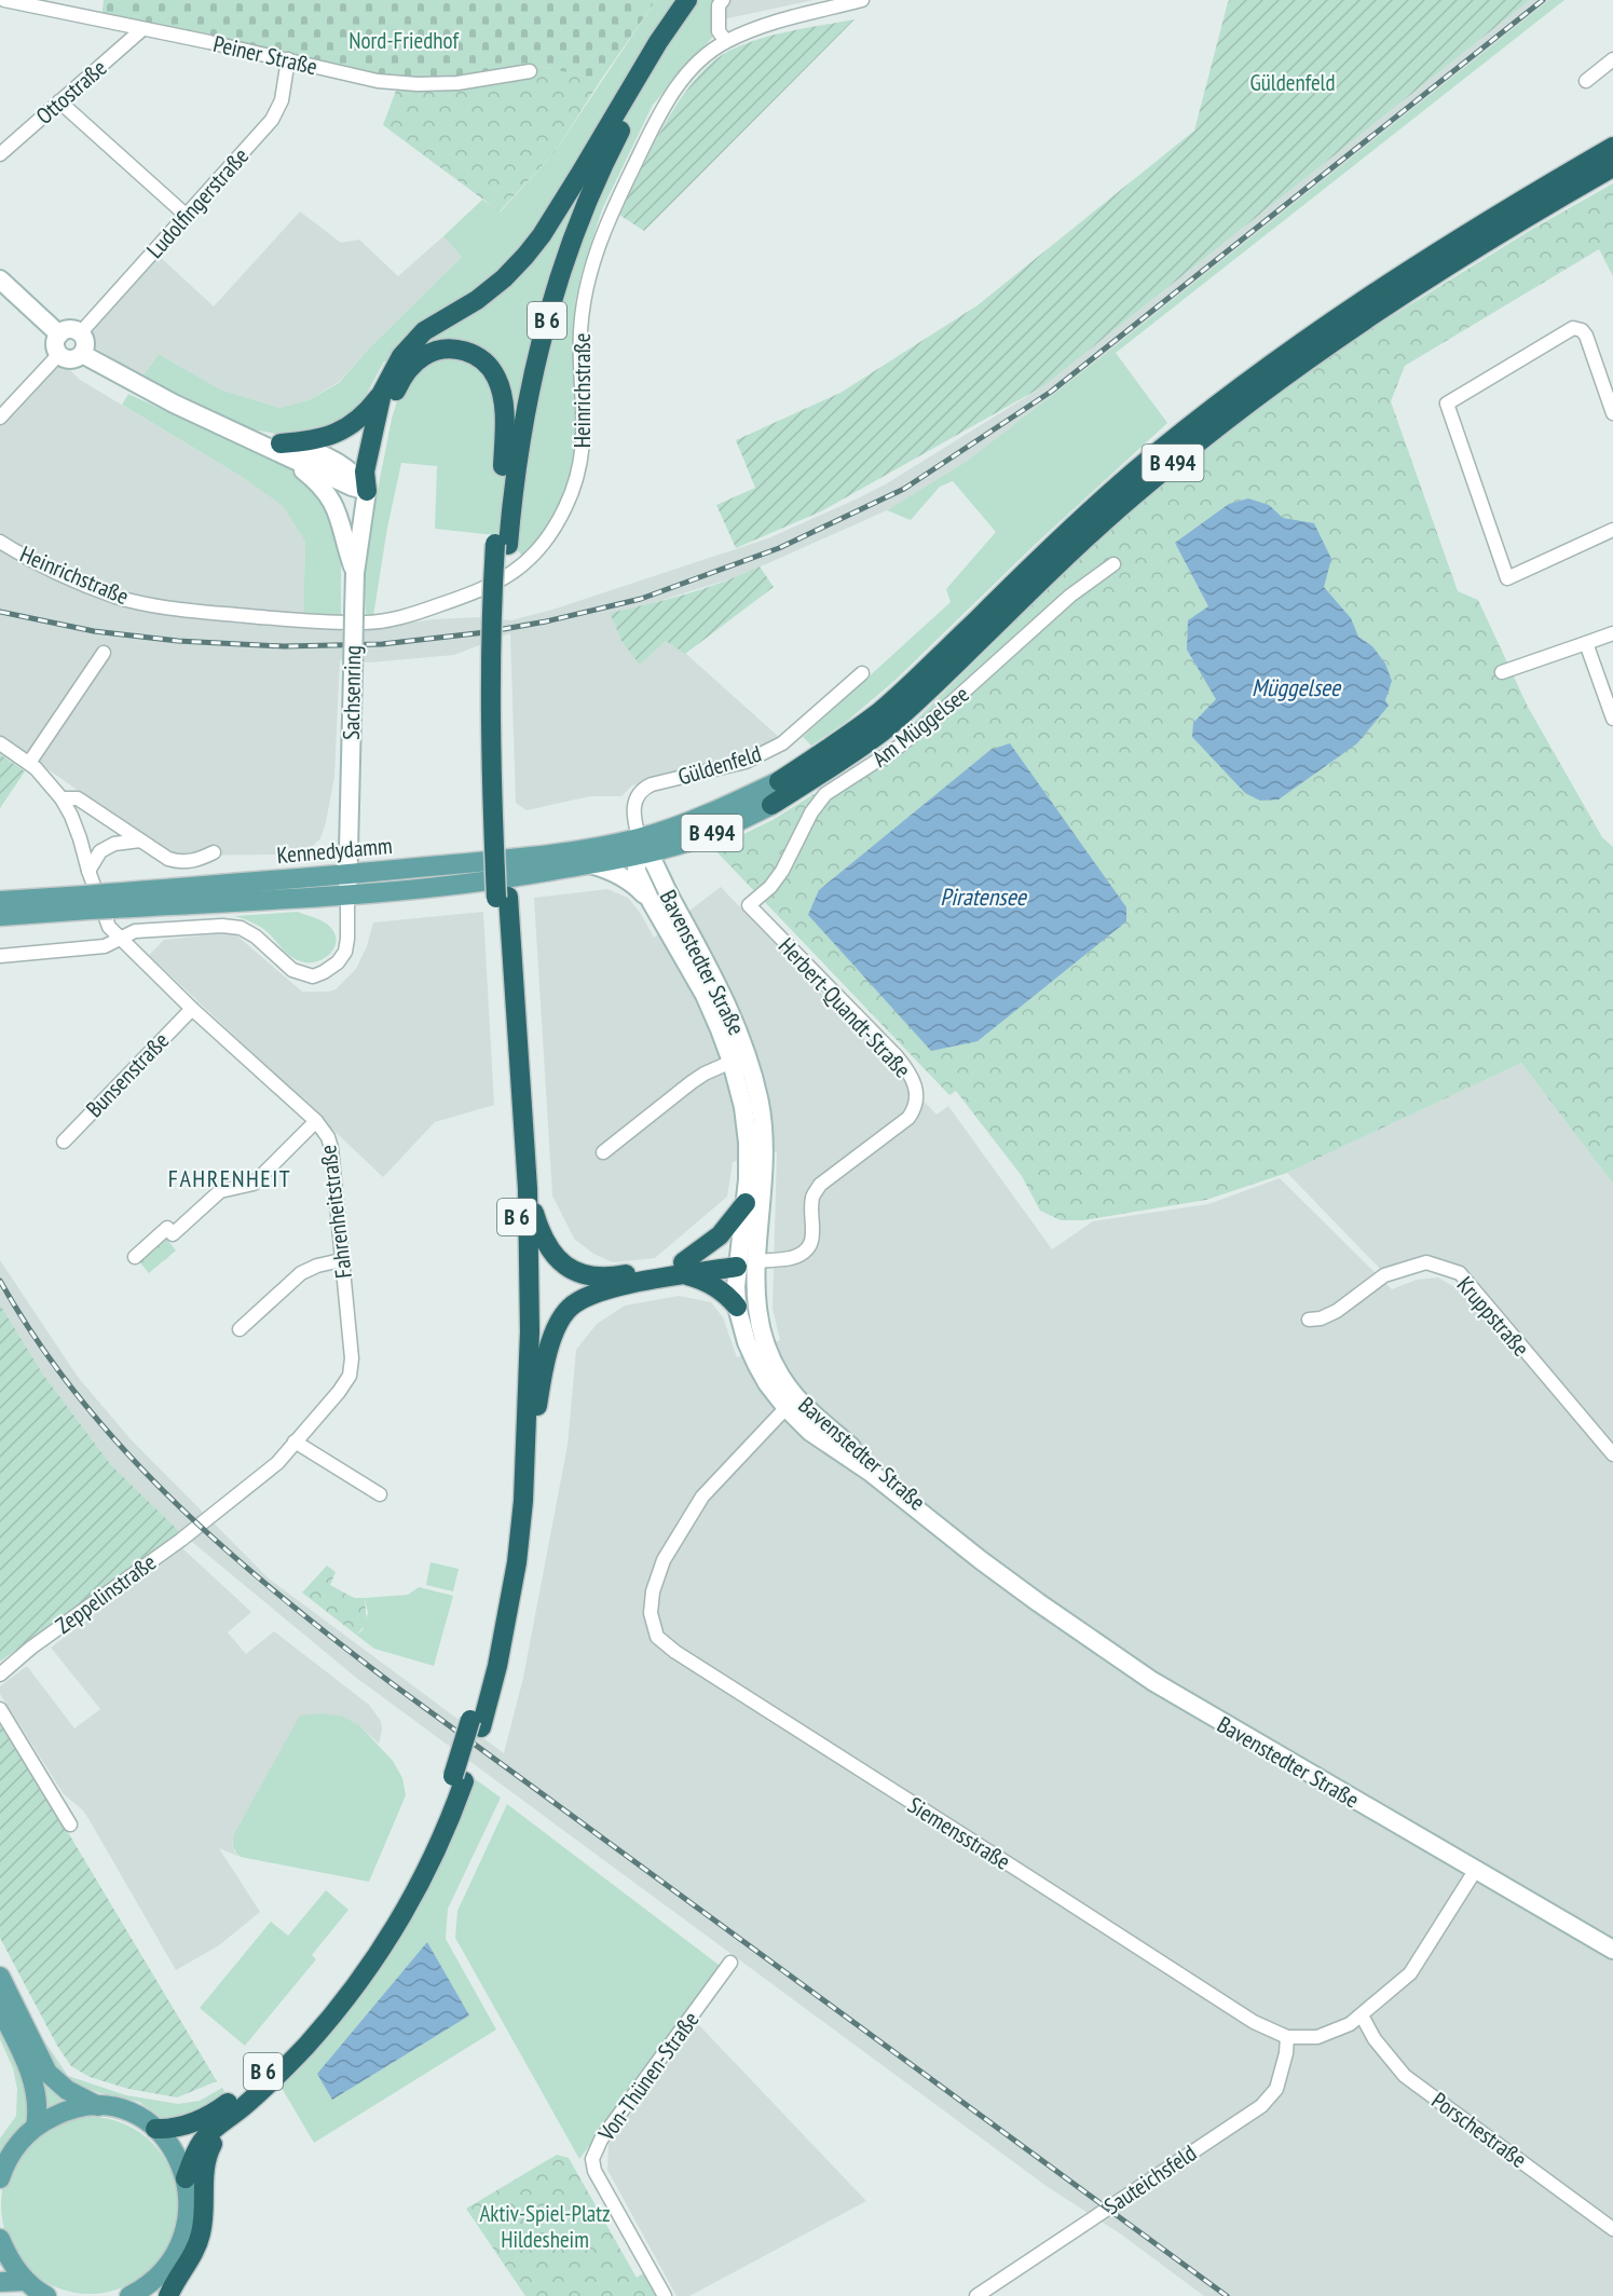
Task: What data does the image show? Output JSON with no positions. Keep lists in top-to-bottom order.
{
  "streets": {
    "highway": ["B 6", "B 494"],
    "main road": ["Kennedydamm"],
    "street": [
      "Peiner Straße",
      "Ottostraße",
      "Ludolfingerstraße",
      "Heinrichstraße",
      "Sachsenring",
      "Am Müggelsee",
      "Güldenfeld",
      "Bavenstedter Straße",
      "Herbert-Quandt-Straße",
      "Bunsenstraße",
      "Fahrenheitstraße",
      "Kruppstraße",
      "Zeppelinstraße",
      "Siemensstraße",
      "Von-Thünen-Straße",
      "Porschestraße",
      "Sauteichsfeld"
    ]
  },
  "crossings": [
    ["Peiner Straße", "Ottostraße"],
    ["Peiner Straße", "Ludolfingerstraße"],
    ["B 494", "Güldenfeld"],
    ["B 494", "Kennedydamm"],
    ["B 494", "Bavenstedter Straße"],
    ["Sachsenring", "Kennedydamm"],
    ["Am Müggelsee", "Herbert-Quandt-Straße"],
    ["Güldenfeld", "Kennedydamm"],
    ["Güldenfeld", "Bavenstedter Straße"],
    ["Kennedydamm", "Bavenstedter Straße"],
    ["Bavenstedter Straße", "Herbert-Quandt-Straße"],
    ["Bavenstedter Straße", "Siemensstraße"],
    ["Bunsenstraße", "Fahrenheitstraße"],
    ["Fahrenheitstraße", "Zeppelinstraße"],
    ["Siemensstraße", "Porschestraße"],
    ["Siemensstraße", "Sauteichsfeld"]
  ],
  "districts": ["FAHRENHEIT"],
  "water": ["Müggelsee", "Piratensee"],
  "parks": ["Nord-Friedhof", "Güldenfeld", "Aktiv-Spiel-Platz Hildesheim"]
}
